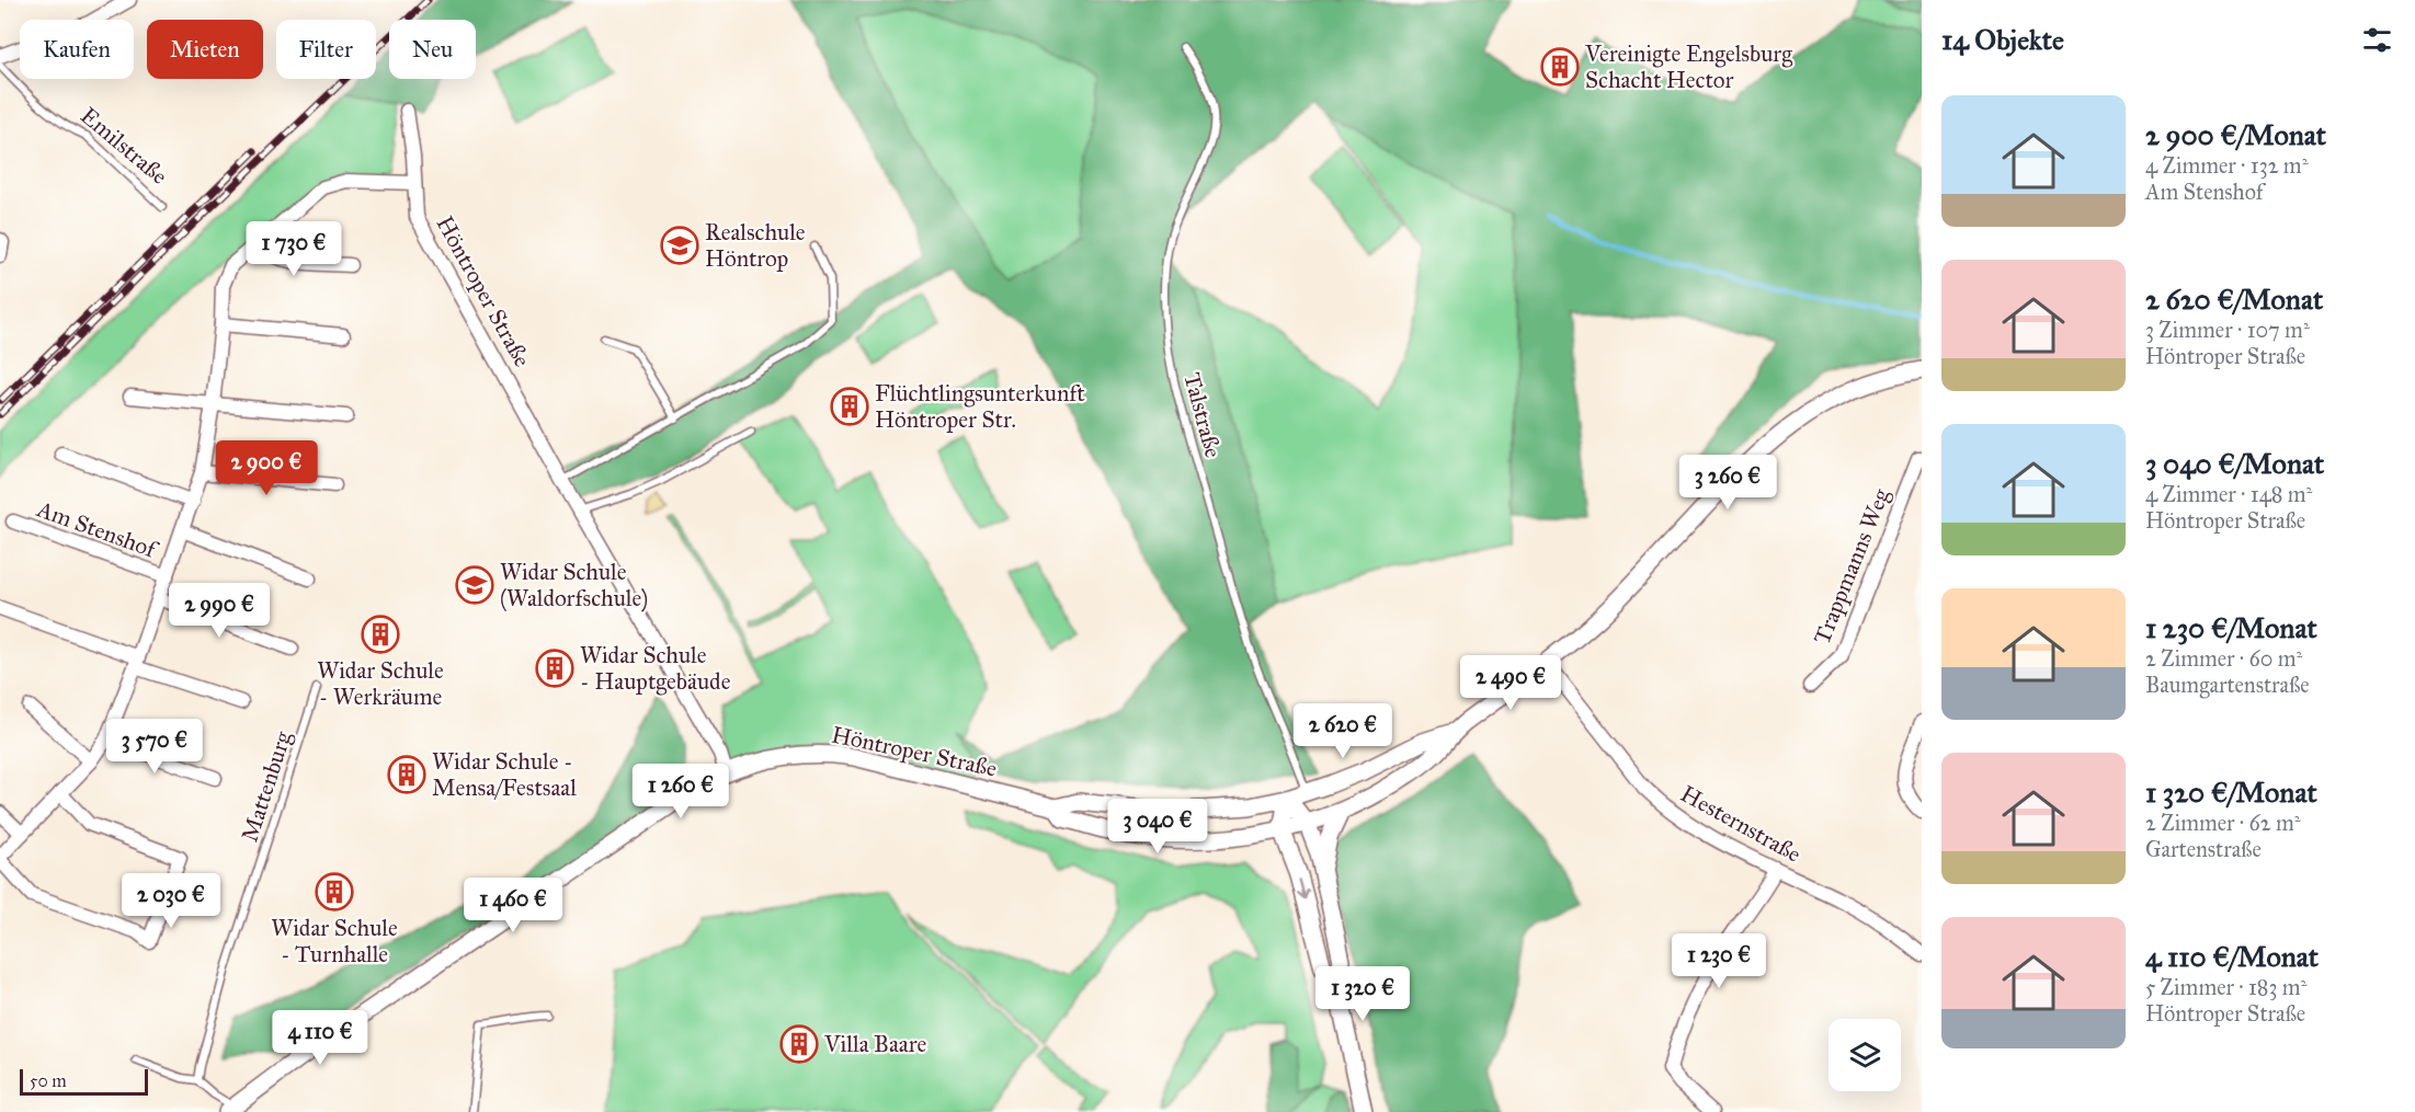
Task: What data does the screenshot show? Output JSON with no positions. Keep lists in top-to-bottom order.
{
  "streets": {
    "street": [
      "Höntroper Straße",
      "Am Stenshof",
      "Trappmanns Weg",
      "Hesternstraße"
    ],
    "lane": ["Emilstraße", "Talstraße", "Mattenburg"]
  },
  "crossings": [
    ["Höntroper Straße", "Talstraße"],
    ["Höntroper Straße", "Am Stenshof"],
    ["Höntroper Straße", "Hesternstraße"]
  ],
  "places": {
    "building": [
      "Vereinigte Engelsburg Schacht Hector",
      "Flüchtlingsunterkunft Höntroper Str.",
      "Widar Schule - Werkräume",
      "Widar Schule - Hauptgebäude",
      "Widar Schule - Mensa/Festsaal",
      "Widar Schule - Turnhalle",
      "Villa Baare"
    ],
    "school or university": ["Realschule Höntrop", "Widar Schule (Waldorfschule)"]
  },
  "scale_bar": "50 m",
  "page": {
    "heading": "14 Objekte",
    "chip": [
      "Kaufen",
      "Mieten",
      "Filter",
      "Neu"
    ],
    "list": [
      {
        "name": "2 900 €/Monat",
        "note": "4 Zimmer · 132 m² · Am Stenshof"
      },
      {
        "name": "2 620 €/Monat",
        "note": "3 Zimmer · 107 m² · Höntroper Straße"
      },
      {
        "name": "3 040 €/Monat",
        "note": "4 Zimmer · 148 m² · Höntroper Straße"
      },
      {
        "name": "1 230 €/Monat",
        "note": "2 Zimmer · 60 m² · Baumgartenstraße"
      },
      {
        "name": "1 320 €/Monat",
        "note": "2 Zimmer · 62 m² · Gartenstraße"
      },
      {
        "name": "4 110 €/Monat",
        "note": "5 Zimmer · 183 m² · Höntroper Straße"
      }
    ],
    "price": [
      "1 730 €",
      "2 900 €",
      "3 260 €",
      "2 990 €",
      "2 490 €",
      "2 620 €",
      "3 570 €",
      "1 260 €",
      "3 040 €",
      "2 030 €",
      "1 460 €",
      "1 230 €",
      "1 320 €",
      "4 110 €"
    ],
    "scale": "50 m"
  }
}
